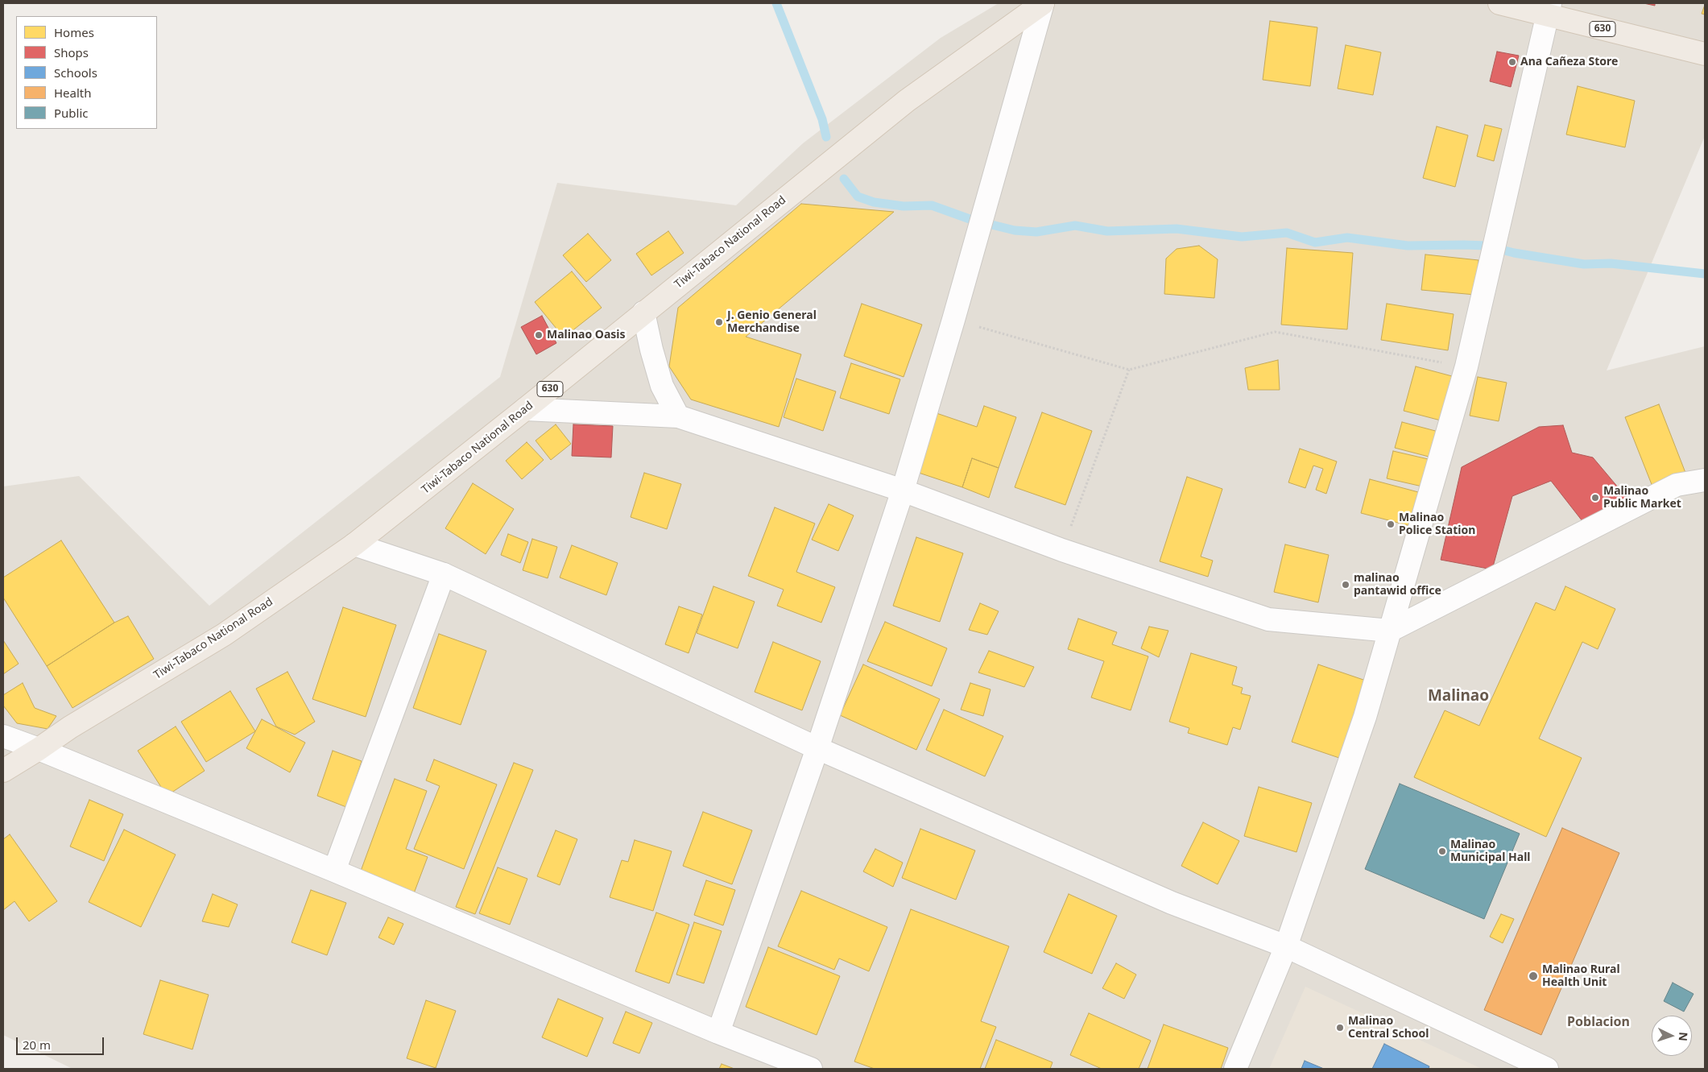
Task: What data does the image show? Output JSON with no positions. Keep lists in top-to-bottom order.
{
  "streets": {
    "main road": ["630", "Tiwi-Tabaco National Road"]
  },
  "districts": ["Malinao", "Poblacion"],
  "places": [
    "Ana Cañeza Store",
    "J. Genio General Merchandise",
    "Malinao Oasis",
    "Malinao Public Market",
    "Malinao Police Station",
    "malinao pantawid office",
    "Malinao Municipal Hall",
    "Malinao Rural Health Unit",
    "Malinao Central School"
  ],
  "legend": [
    "Homes",
    "Shops",
    "Schools",
    "Health",
    "Public"
  ],
  "scale_bar": "20 m",
  "north": "right"
}
